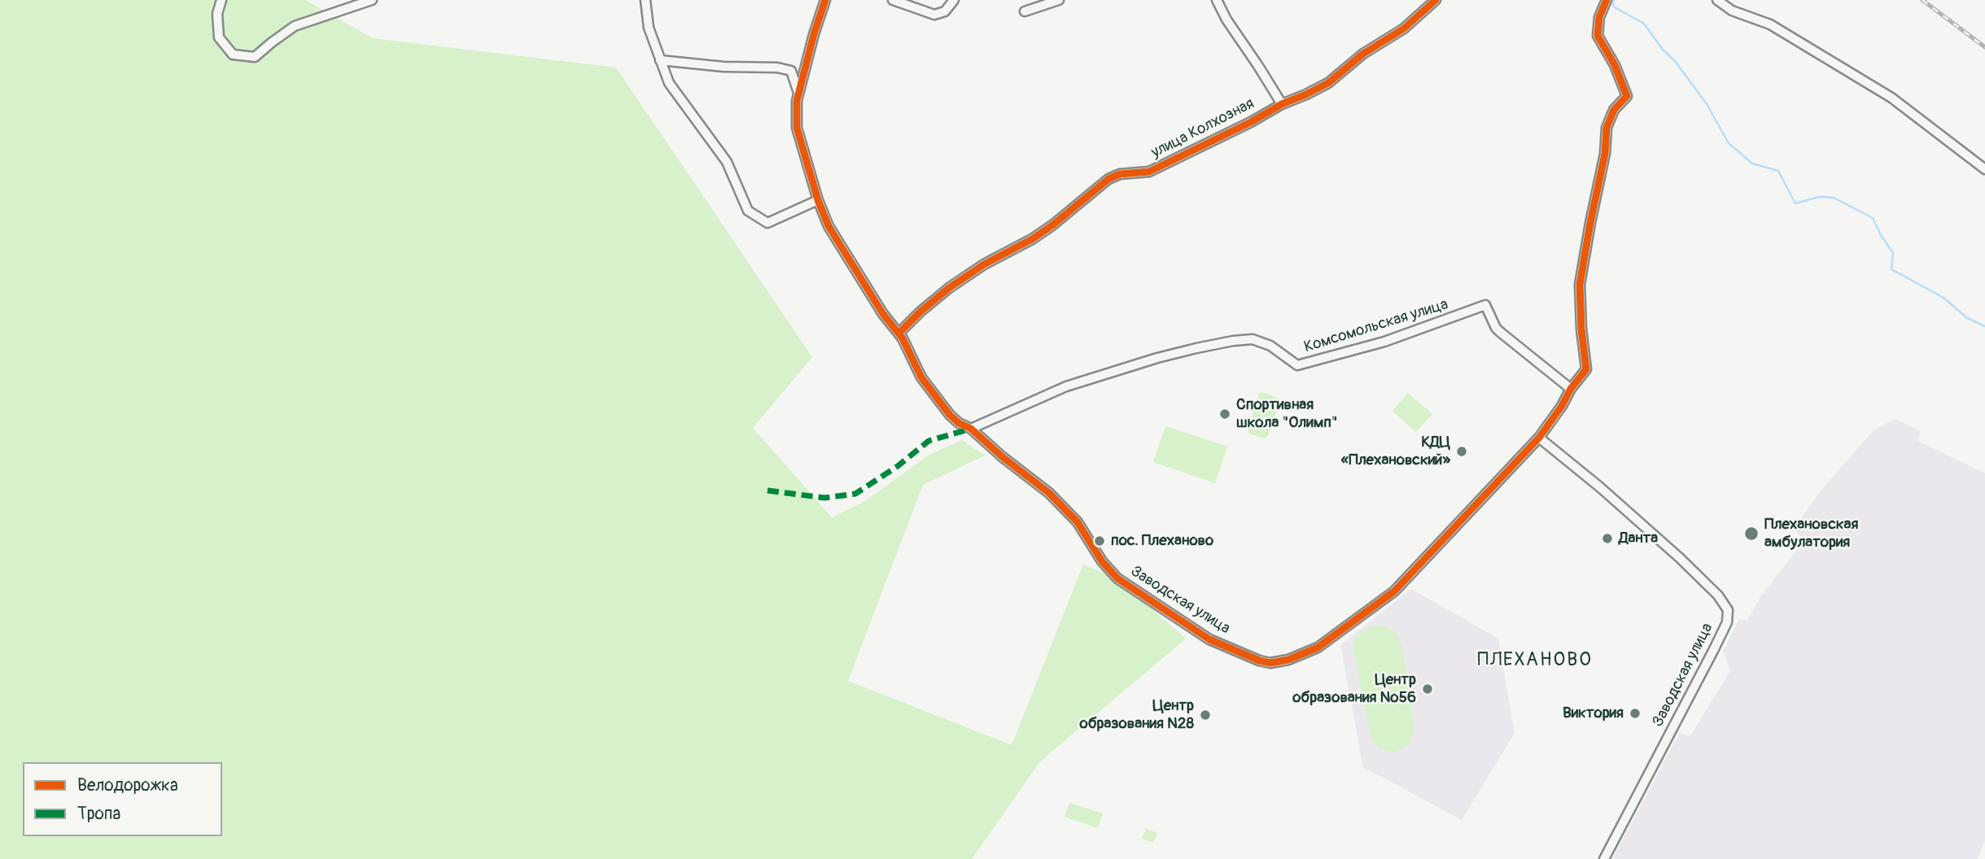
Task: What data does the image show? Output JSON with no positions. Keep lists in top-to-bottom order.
{
  "streets": {
    "street": ["улица Колхозная", "Комсомольская улица", "Заводская улица"]
  },
  "crossings": [
    ["улица Колхозная", "Заводская улица"],
    ["Комсомольская улица", "Заводская улица"]
  ],
  "districts": ["ПЛЕХАНОВО"],
  "places": [
    "Спортивная школа \"Олимп\"",
    "КДЦ «Плехановский»",
    "Плехановская амбулатория",
    "Данта",
    "пос. Плеханово",
    "Центр образования №56",
    "Виктория",
    "Центр образования N28"
  ],
  "legend": ["Велодорожка", "Тропа"]
}
